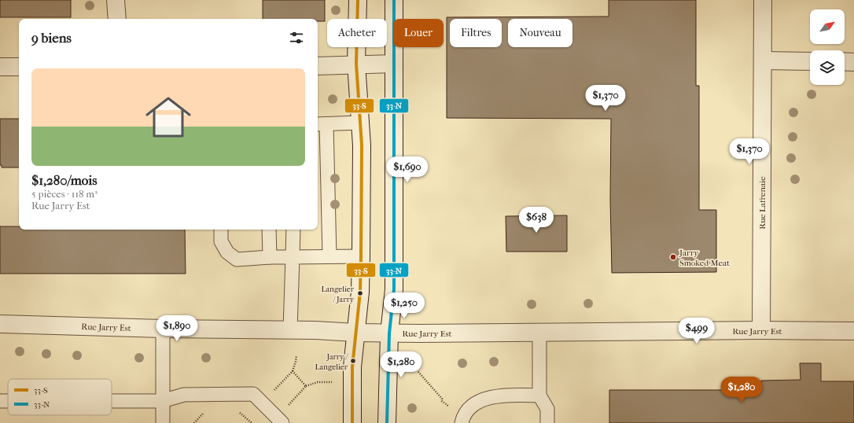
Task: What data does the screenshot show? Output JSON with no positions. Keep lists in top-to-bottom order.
{
  "streets": {
    "street": ["Rue Lafrenaie", "Rue Jarry Est"]
  },
  "crossings": [
    ["Rue Lafrenaie", "Rue Jarry Est"]
  ],
  "places": ["Jarry Smoked Meat", "Langelier / Jarry", "Jarry / Langelier"],
  "lines": ["transit line 33-S", "transit line 33-N"],
  "legend": ["33-S", "33-N"],
  "north": "top right",
  "page": {
    "chip": [
      "Acheter",
      "Louer",
      "Filtres",
      "Nouveau"
    ],
    "heading": "9 biens",
    "list": [
      {
        "name": "$1,280/mois",
        "note": "5 pièces · 118 m² · Rue Jarry Est"
      }
    ],
    "price": [
      "$1,370",
      "$1,370",
      "$1,690",
      "$638",
      "$1,250",
      "$1,890",
      "$499",
      "$1,280",
      "$1,280"
    ]
  }
}
